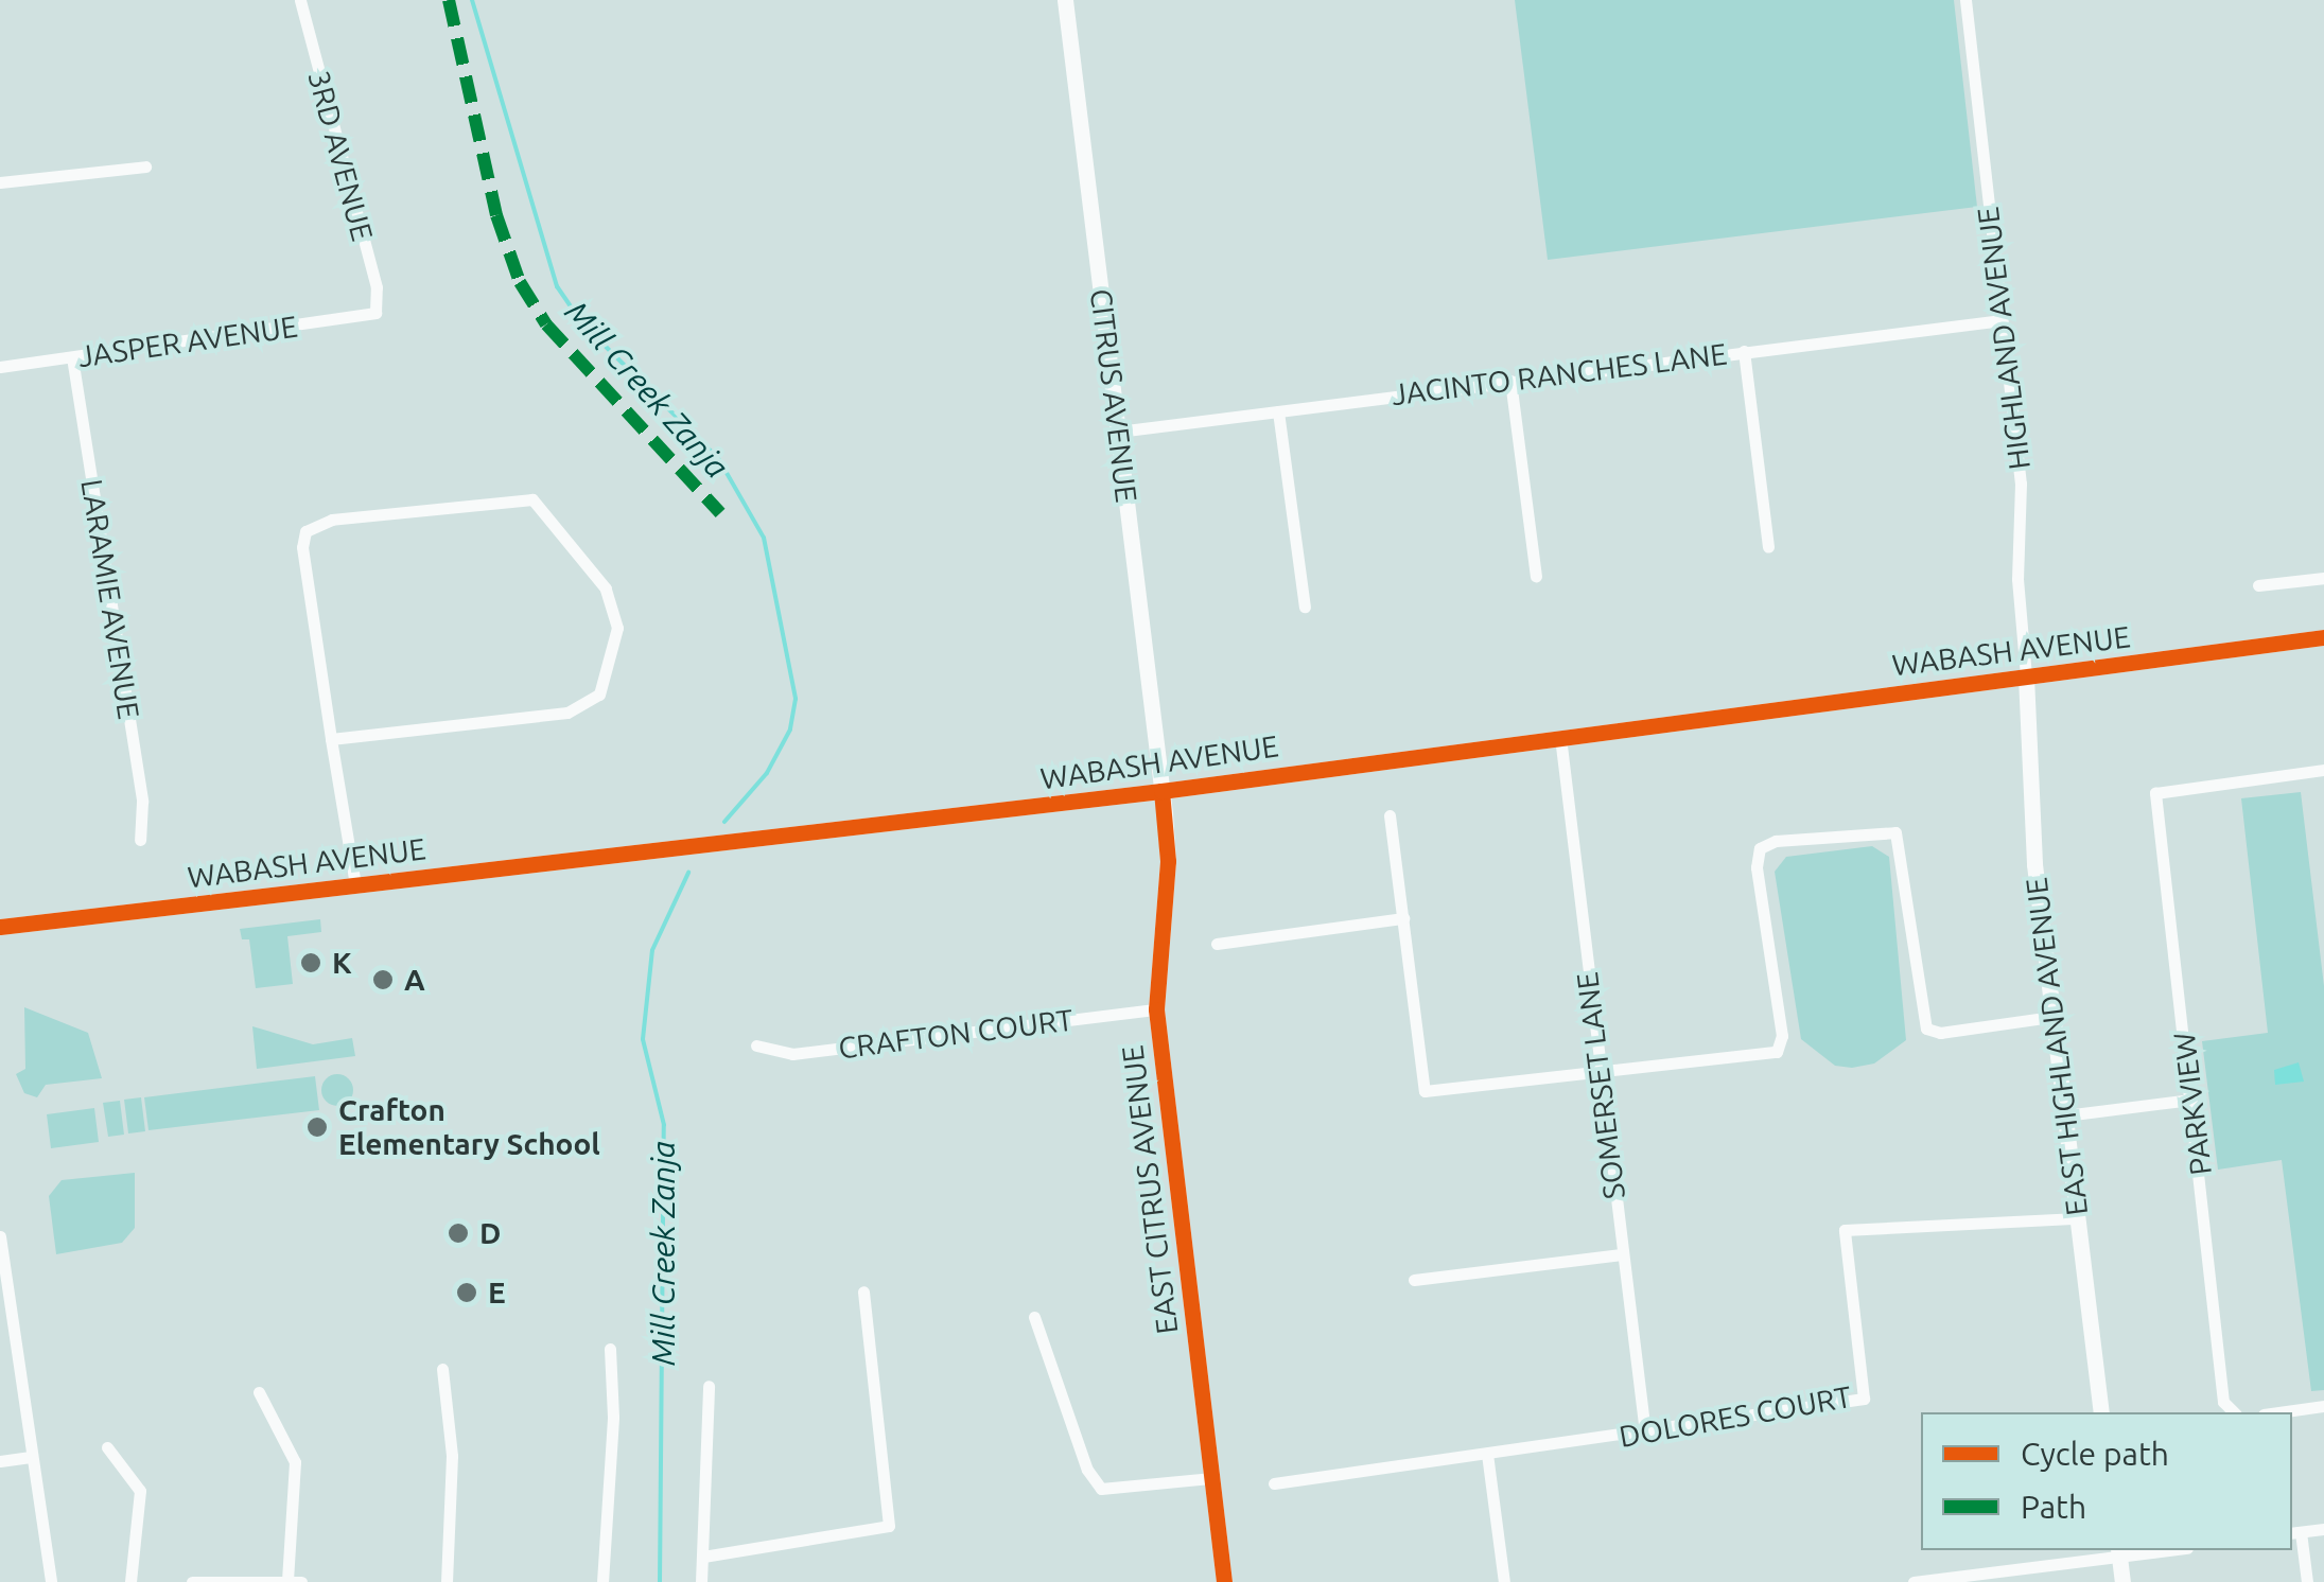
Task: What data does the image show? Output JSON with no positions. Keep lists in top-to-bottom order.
{
  "streets": {
    "street": [
      "3RD AVENUE",
      "HIGHLAND AVENUE",
      "JASPER AVENUE",
      "JACINTO RANCHES LANE",
      "CITRUS AVENUE",
      "LARAMIE AVENUE",
      "WABASH AVENUE",
      "CRAFTON COURT",
      "EAST HIGHLAND AVENUE",
      "SOMERSET LANE",
      "PARKVIEW",
      "EAST CITRUS AVENUE",
      "DOLORES COURT"
    ]
  },
  "crossings": [
    ["3RD AVENUE", "JASPER AVENUE"],
    ["HIGHLAND AVENUE", "JACINTO RANCHES LANE"],
    ["HIGHLAND AVENUE", "WABASH AVENUE"],
    ["HIGHLAND AVENUE", "EAST HIGHLAND AVENUE"],
    ["JASPER AVENUE", "LARAMIE AVENUE"],
    ["JACINTO RANCHES LANE", "CITRUS AVENUE"],
    ["CITRUS AVENUE", "WABASH AVENUE"],
    ["CITRUS AVENUE", "EAST CITRUS AVENUE"],
    ["WABASH AVENUE", "EAST HIGHLAND AVENUE"],
    ["WABASH AVENUE", "SOMERSET LANE"],
    ["WABASH AVENUE", "EAST CITRUS AVENUE"],
    ["CRAFTON COURT", "EAST CITRUS AVENUE"],
    ["EAST HIGHLAND AVENUE", "DOLORES COURT"],
    ["SOMERSET LANE", "DOLORES COURT"]
  ],
  "water": ["Mill Creek Zanja"],
  "places": [
    "K",
    "A",
    "Crafton Elementary School",
    "D",
    "E"
  ],
  "legend": ["Cycle path", "Path"]
}
